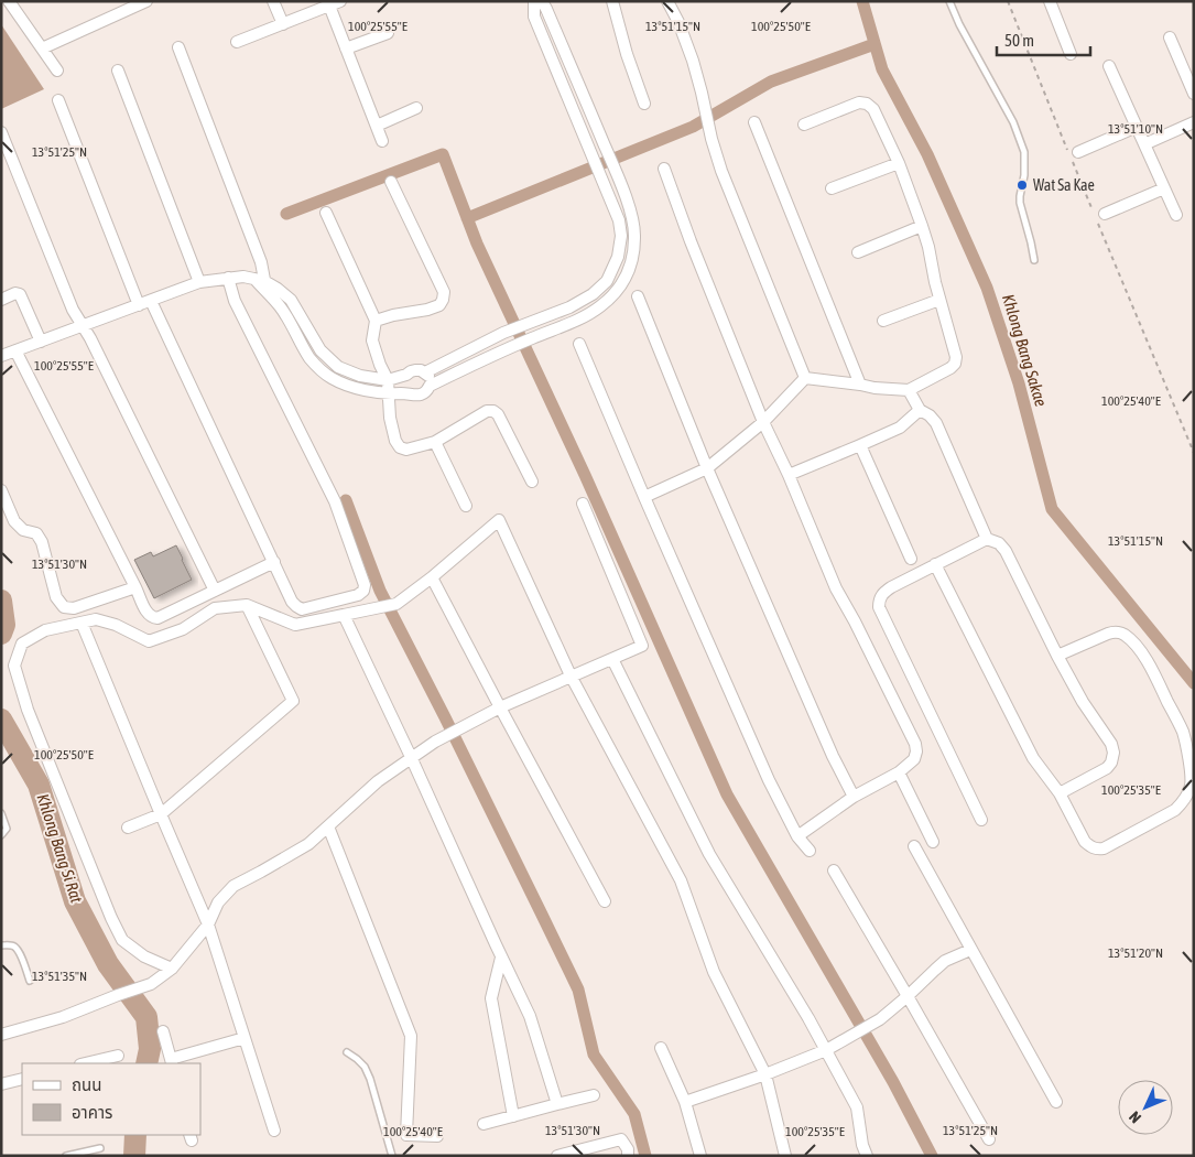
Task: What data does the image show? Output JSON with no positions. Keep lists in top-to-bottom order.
{
  "water": ["Khlong Bang Sakae", "Khlong Bang Si Rat"],
  "places": ["Wat Sa Kae"],
  "legend": ["ถนน", "อาคาร"],
  "scale_bar": "50 m",
  "north": "bottom left",
  "coordinates": [
    "100°25'55\"E",
    "100°25'50\"E",
    "13°51'15\"N",
    "13°51'10\"N",
    "13°51'25\"N",
    "100°25'40\"E",
    "13°51'30\"N",
    "100°25'35\"E",
    "13°51'20\"N",
    "13°51'35\"N"
  ]
}
